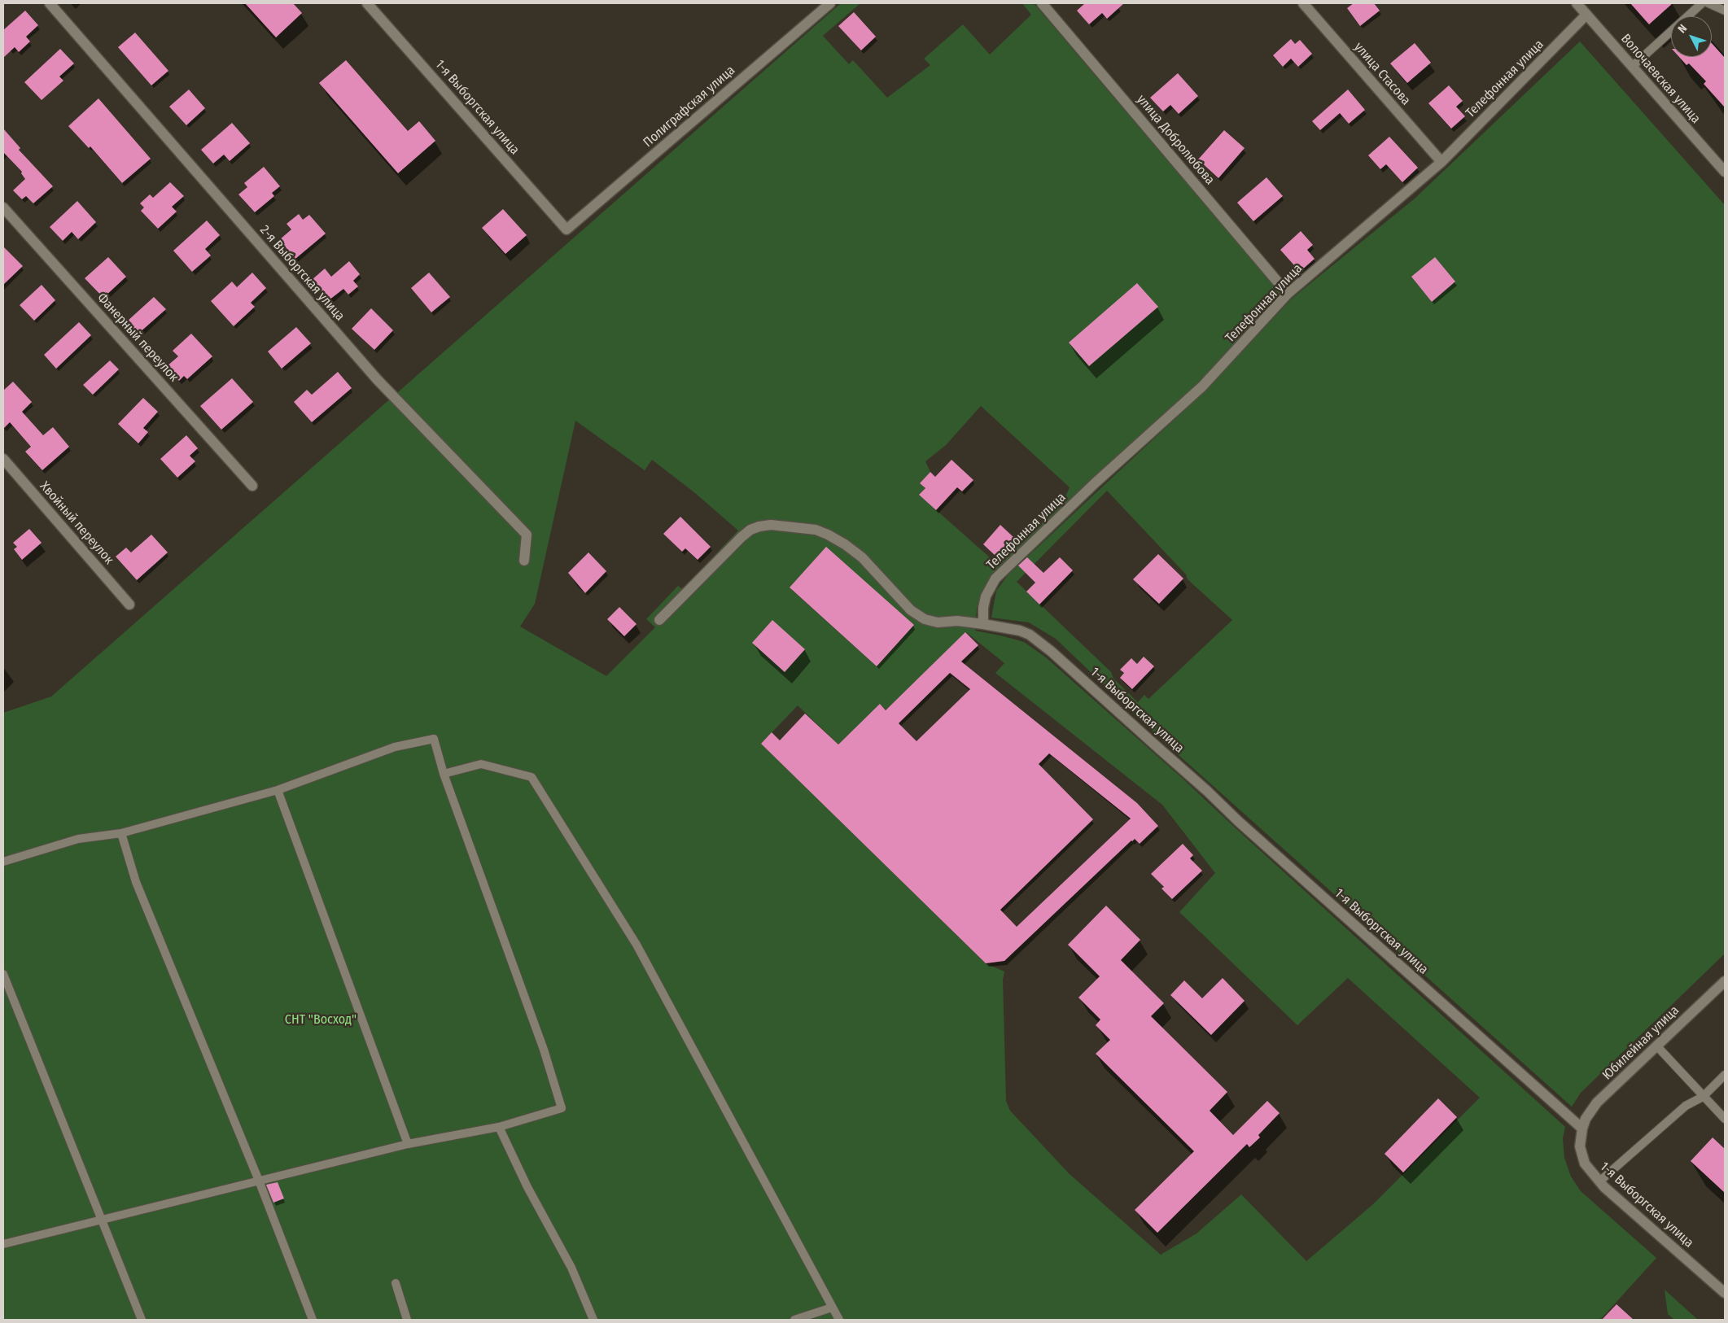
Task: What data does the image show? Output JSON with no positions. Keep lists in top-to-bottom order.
{
  "streets": {
    "street": [
      "улица Стасова",
      "Телефонная улица",
      "Волочаевская улица",
      "Полиграфская улица",
      "1-я Выборгская улица",
      "улица Добролюбова",
      "2-я Выборгская улица",
      "Фанерный переулок",
      "Хвойный переулок",
      "Юбилейная улица"
    ]
  },
  "crossings": [
    ["улица Стасова", "Телефонная улица"],
    ["Телефонная улица", "Волочаевская улица"],
    ["Телефонная улица", "1-я Выборгская улица"],
    ["Телефонная улица", "улица Добролюбова"],
    ["Полиграфская улица", "1-я Выборгская улица"],
    ["1-я Выборгская улица", "Юбилейная улица"]
  ],
  "parks": ["СНТ \"Восход\""],
  "north": "top left"
}
